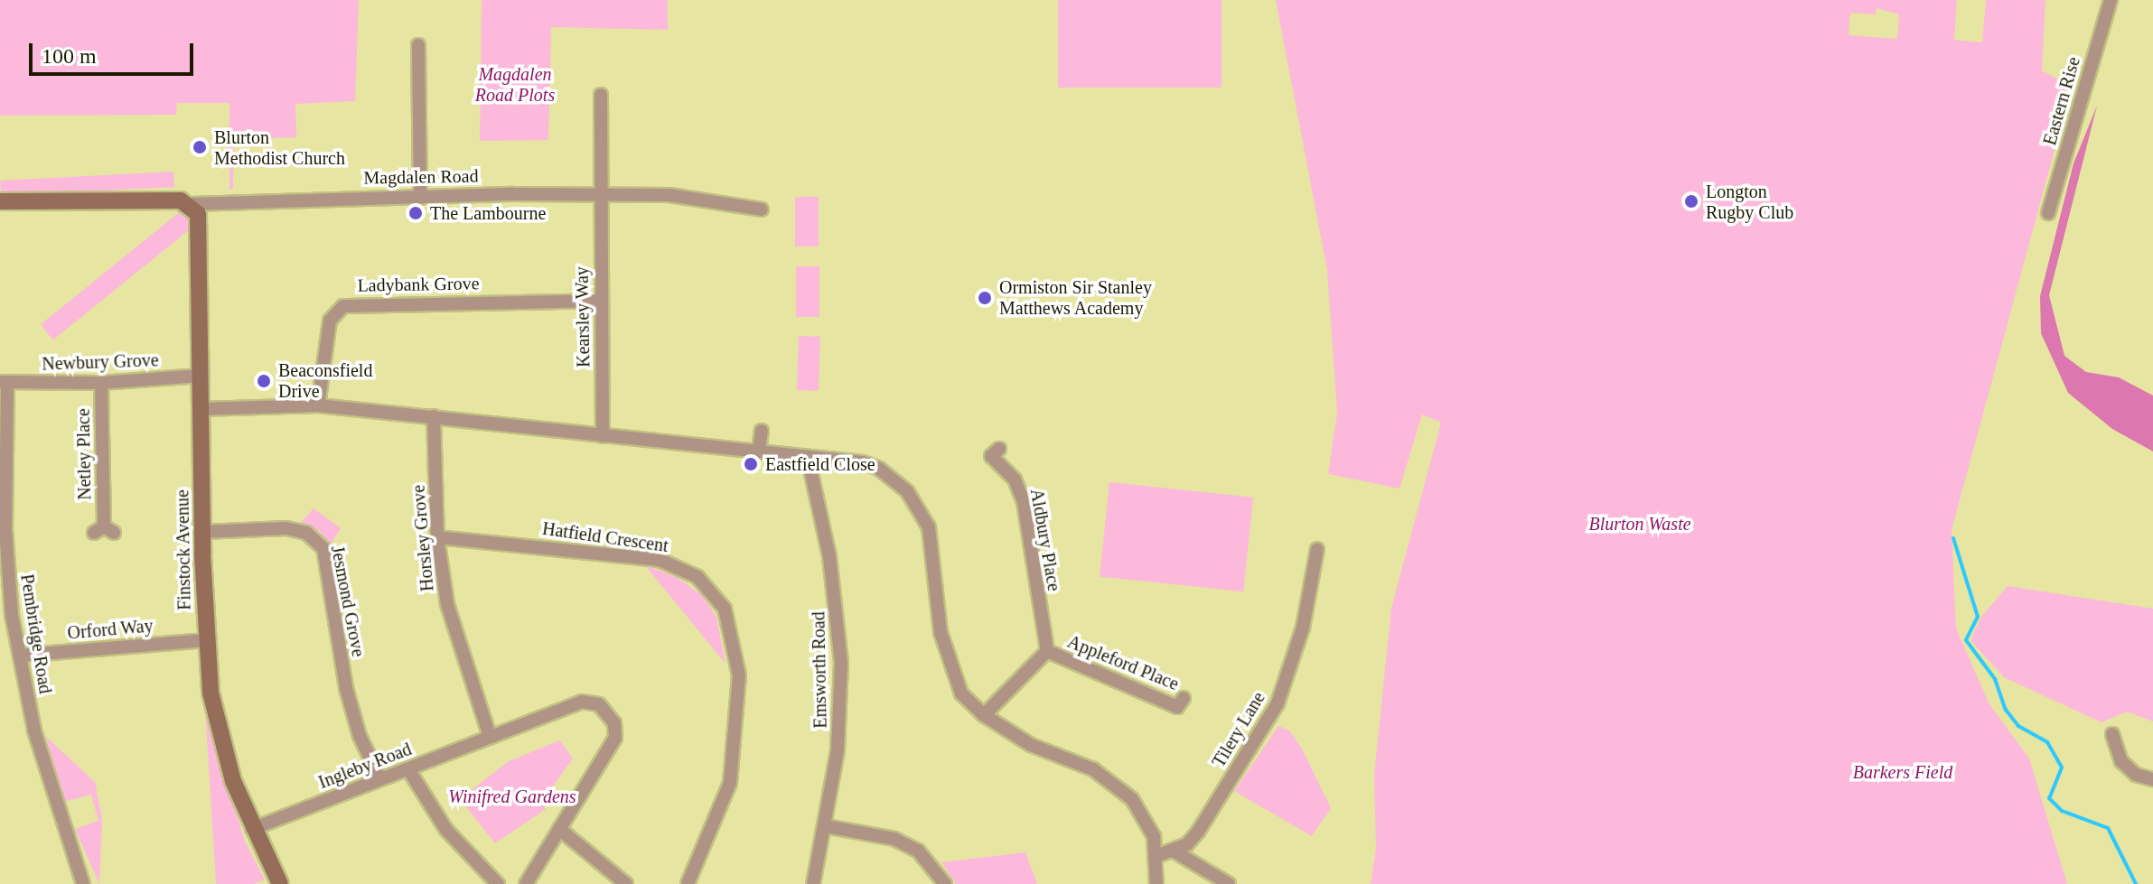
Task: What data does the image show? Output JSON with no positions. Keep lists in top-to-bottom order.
{
  "streets": {
    "street": [
      "Eastern Rise",
      "Magdalen Road",
      "Ladybank Grove",
      "Kearsley Way",
      "Newbury Grove",
      "Netley Place",
      "Hatfield Crescent",
      "Horsley Grove",
      "Aldbury Place",
      "Finstock Avenue",
      "Jesmond Grove",
      "Orford Way",
      "Pembridge Road",
      "Appleford Place",
      "Emsworth Road",
      "Tilery Lane",
      "Ingleby Road"
    ]
  },
  "crossings": [
    ["Magdalen Road", "Kearsley Way"],
    ["Magdalen Road", "Finstock Avenue"],
    ["Ladybank Grove", "Kearsley Way"],
    ["Newbury Grove", "Netley Place"],
    ["Newbury Grove", "Finstock Avenue"],
    ["Newbury Grove", "Pembridge Road"],
    ["Hatfield Crescent", "Horsley Grove"],
    ["Horsley Grove", "Ingleby Road"],
    ["Aldbury Place", "Appleford Place"],
    ["Finstock Avenue", "Jesmond Grove"],
    ["Finstock Avenue", "Orford Way"],
    ["Finstock Avenue", "Ingleby Road"],
    ["Jesmond Grove", "Ingleby Road"],
    ["Orford Way", "Pembridge Road"]
  ],
  "parks": [
    "Magdalen Road Plots",
    "Blurton Waste",
    "Barkers Field",
    "Winifred Gardens"
  ],
  "places": [
    "Blurton Methodist Church",
    "Longton Rugby Club",
    "The Lambourne",
    "Ormiston Sir Stanley Matthews Academy",
    "Beaconsfield Drive",
    "Eastfield Close"
  ],
  "scale_bar": "100 m"
}
